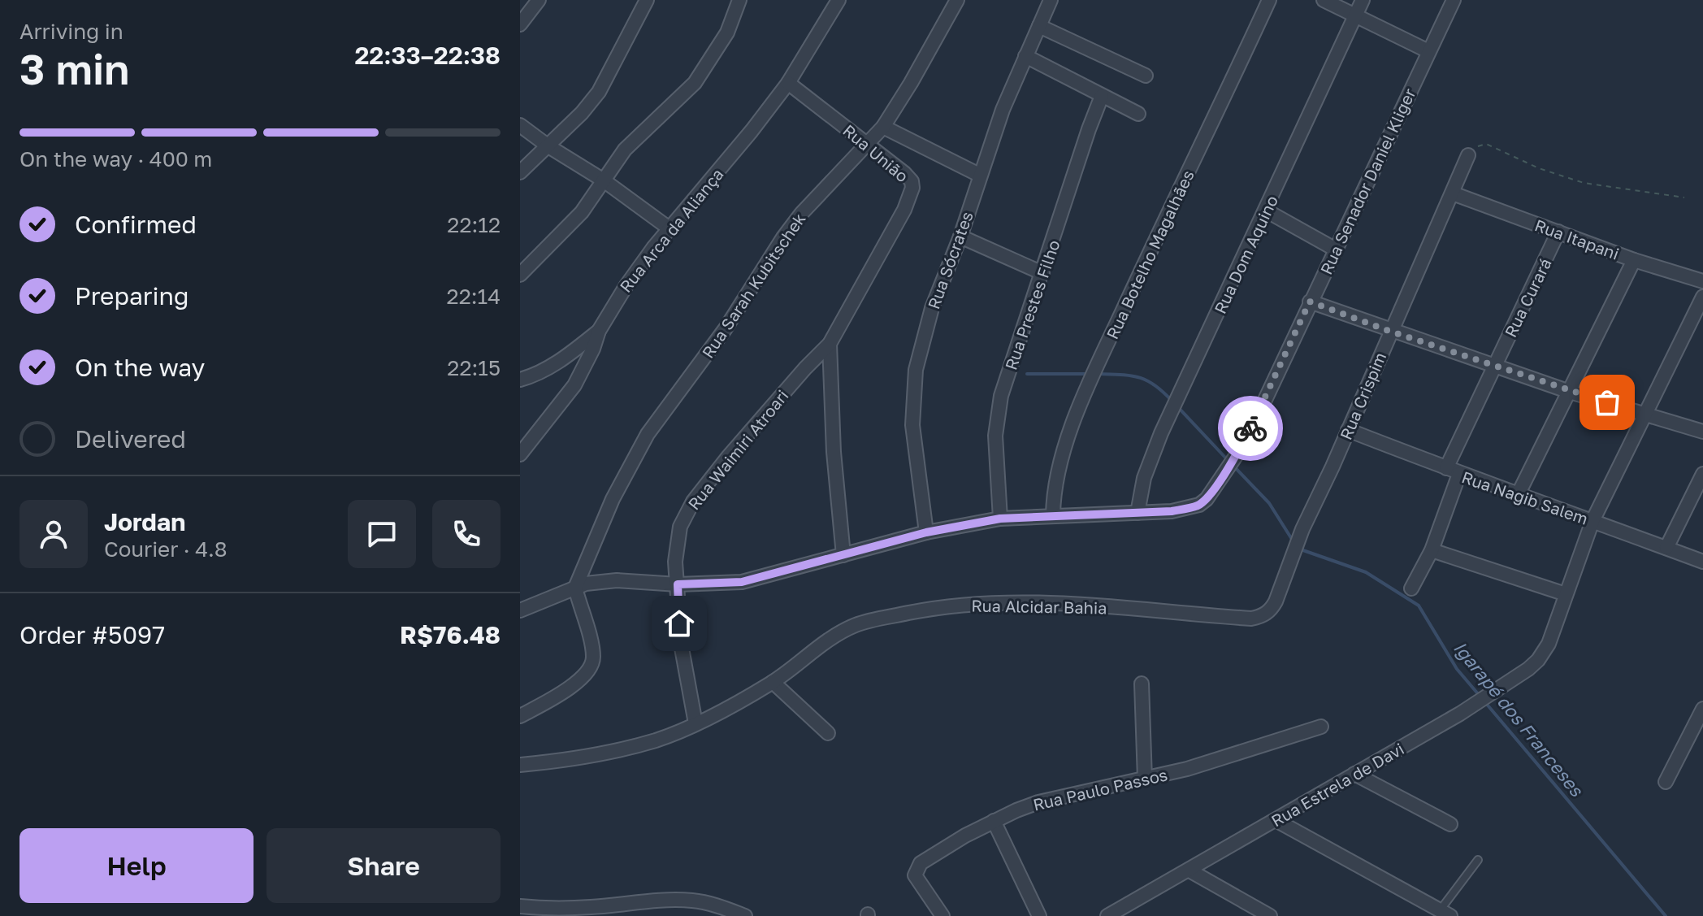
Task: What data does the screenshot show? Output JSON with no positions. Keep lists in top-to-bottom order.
{
  "streets": {
    "street": [
      "Rua União",
      "Rua Senador Daniel Kliger",
      "Rua Arca da Aliança",
      "Rua Itapani",
      "Rua Botelho Magalhães",
      "Rua Dom Aquino",
      "Rua Sócrates",
      "Rua Sarah Kubitschek",
      "Rua Curará",
      "Rua Prestes Filho",
      "Rua Crispim",
      "Rua Waimiri Atroari",
      "Rua Nagib Salem",
      "Rua Alcidar Bahia",
      "Rua Estrela de Davi",
      "Rua Paulo Passos"
    ]
  },
  "crossings": [
    ["Rua União", "Rua Arca da Aliança"],
    ["Rua União", "Rua Sarah Kubitschek"],
    ["Rua União", "Rua Waimiri Atroari"],
    ["Rua Senador Daniel Kliger", "Rua Dom Aquino"],
    ["Rua Itapani", "Rua Curará"],
    ["Rua Itapani", "Rua Crispim"],
    ["Rua Curará", "Rua Nagib Salem"],
    ["Rua Crispim", "Rua Nagib Salem"],
    ["Rua Crispim", "Rua Alcidar Bahia"],
    ["Rua Waimiri Atroari", "Rua Alcidar Bahia"],
    ["Rua Nagib Salem", "Rua Estrela de Davi"]
  ],
  "water": ["Igarapé dos Franceses"],
  "page": {
    "heading": ["3 min", "Arriving in", "22:33–22:38"],
    "panel": [
      "Jordan",
      "Courier · 4.8",
      "Order #5097",
      "R$76.48"
    ],
    "bar": "On the way · 400 m",
    "list": [
      ["Confirmed", "22:12"],
      ["Preparing", "22:14"],
      ["On the way", "22:15"],
      "Delivered"
    ],
    "buttons": ["Help", "Share"]
  }
}
